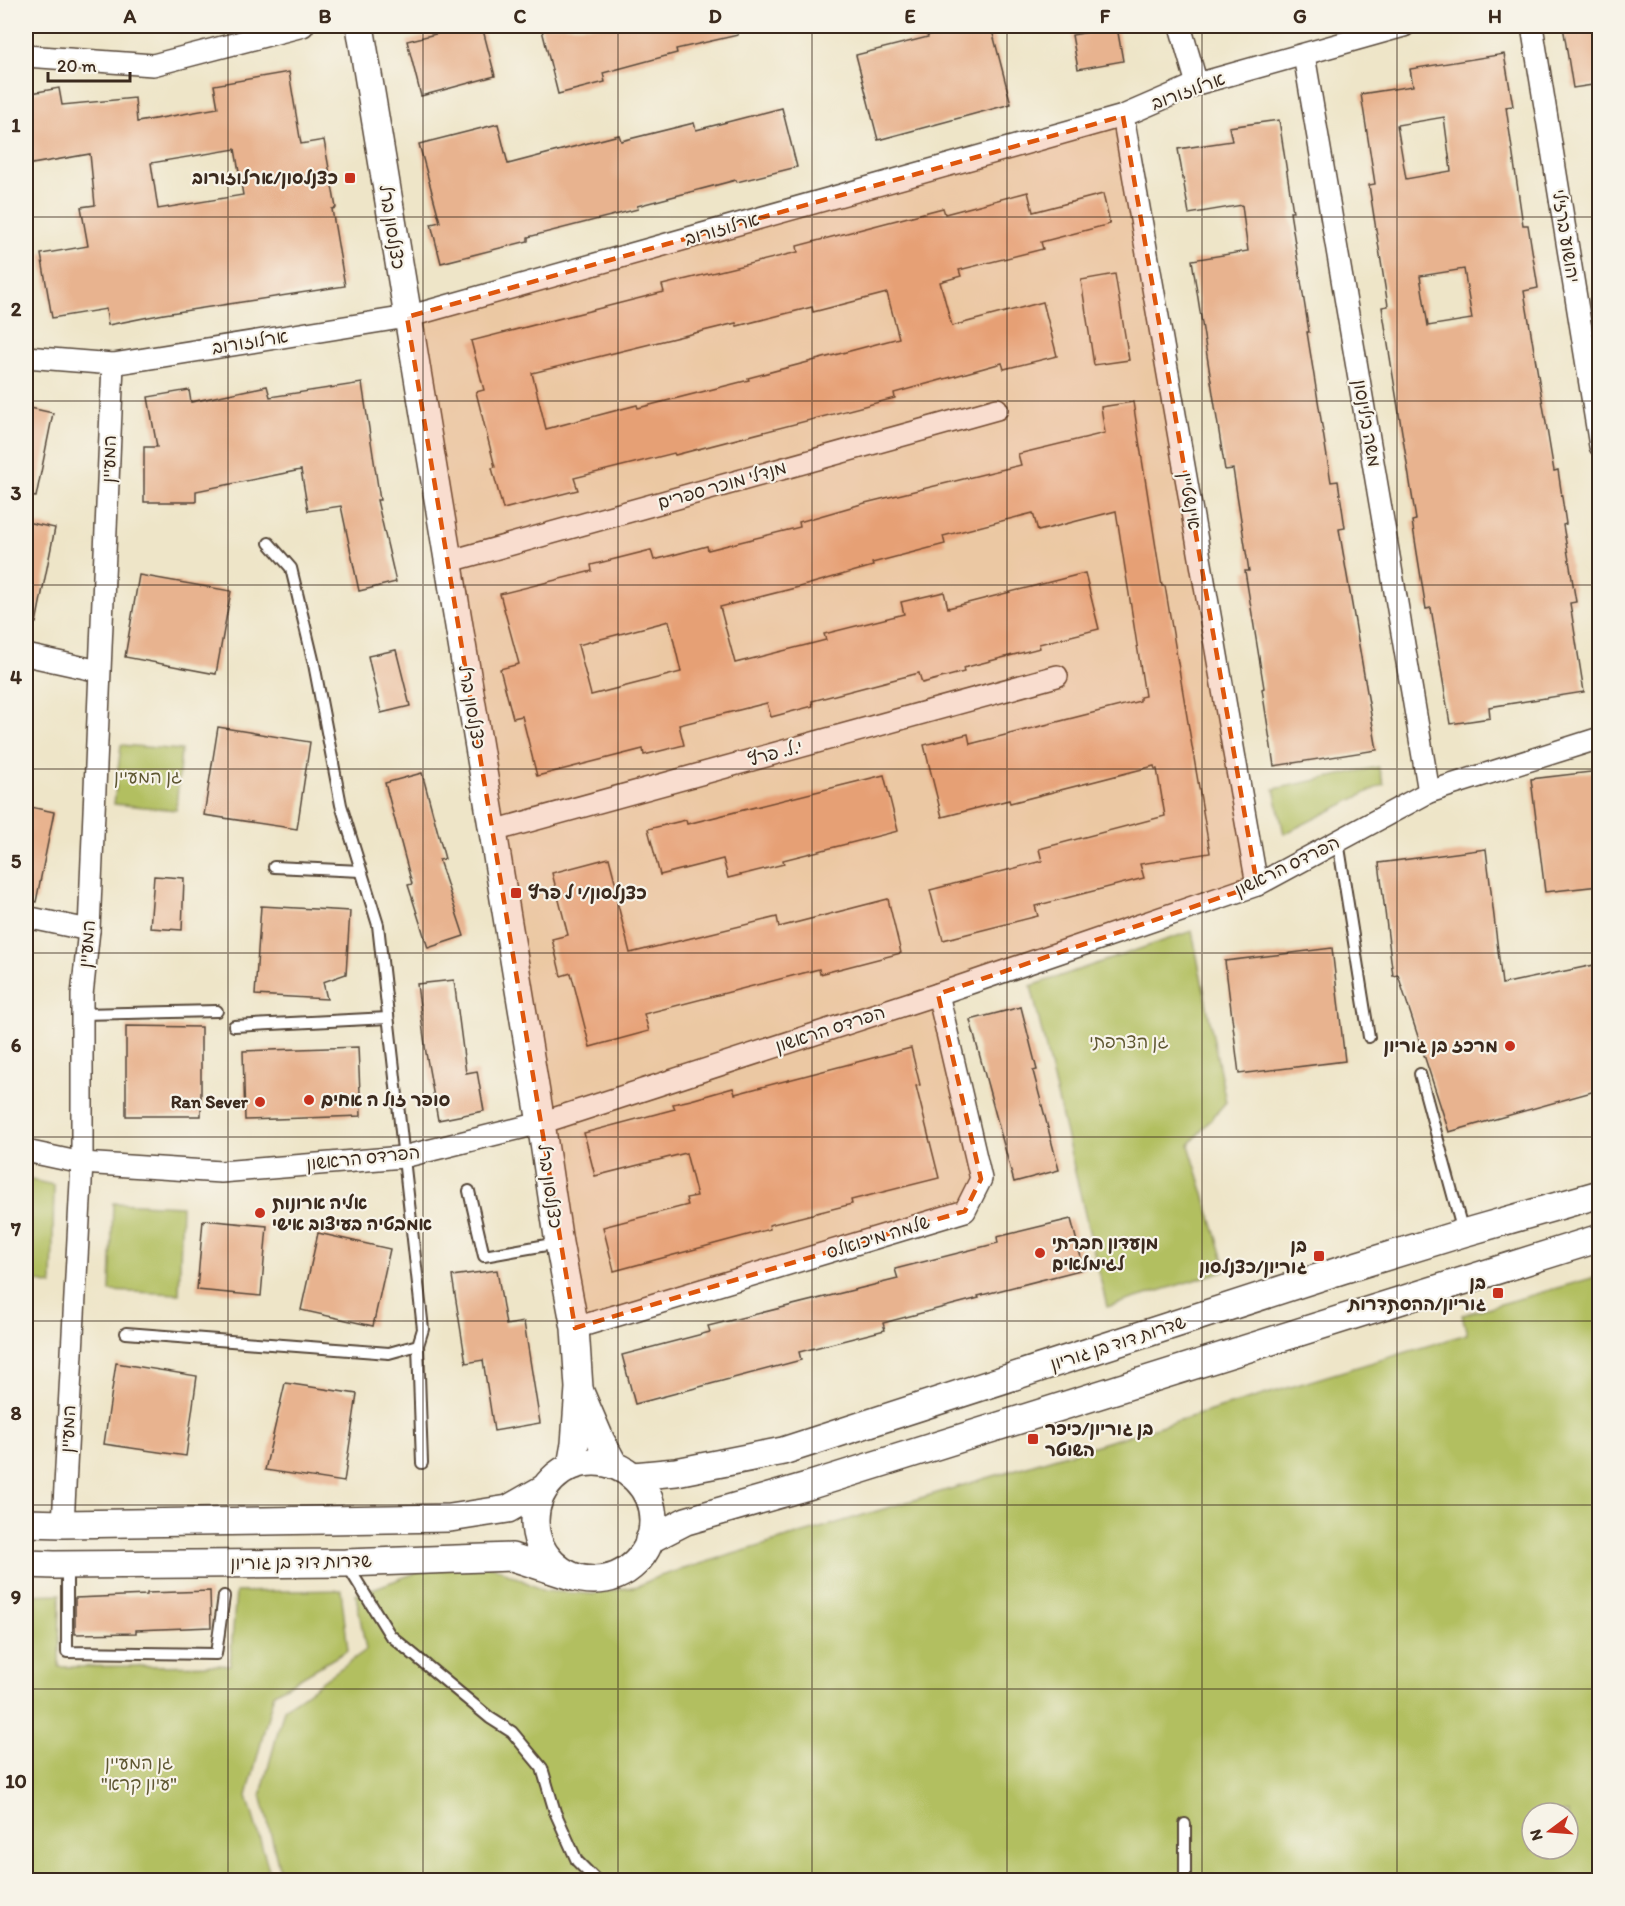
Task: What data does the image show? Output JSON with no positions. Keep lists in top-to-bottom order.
{
  "streets": {
    "street": [
      "ארלוזורוב",
      "כצנלסון ברל",
      "יהושוע ברזילי",
      "משה בילינסון",
      "המעיין",
      "מנדלי מוכר ספרים",
      "אינשטיין",
      "י.ל. פרץ",
      "הפרדס הראשון",
      "שלמה מיכואלס",
      "שדרות דוד בן גוריון"
    ]
  },
  "crossings": [
    ["ארלוזורוב", "כצנלסון ברל"],
    ["ארלוזורוב", "משה בילינסון"],
    ["ארלוזורוב", "המעיין"],
    ["ארלוזורוב", "אינשטיין"],
    ["כצנלסון ברל", "מנדלי מוכר ספרים"],
    ["כצנלסון ברל", "י.ל. פרץ"],
    ["כצנלסון ברל", "הפרדס הראשון"],
    ["כצנלסון ברל", "שלמה מיכואלס"],
    ["כצנלסון ברל", "שדרות דוד בן גוריון"],
    ["משה בילינסון", "הפרדס הראשון"],
    ["המעיין", "הפרדס הראשון"],
    ["אינשטיין", "הפרדס הראשון"],
    ["הפרדס הראשון", "שלמה מיכואלס"]
  ],
  "parks": ["גן המעיין", "גן הצרפתי", "גן המעיין \"עיון קרא\""],
  "places": {
    "transit": [
      "כצנלסון/ארלוזורוב",
      "כצנלסון/י ל פרץ",
      "בן גוריון/כצנלסון",
      "בן גוריון/ההסתדרות",
      "בן גוריון/כיכר השוטר"
    ],
    "other": [
      "מרכז בן גוריון",
      "סופר זול ה אחים",
      "Ran Sever",
      "אליה ארונות אמבטיה בעיצוב אישי",
      "מןעדון חברתי לגימלאים"
    ]
  },
  "scale_bar": "20 m",
  "north": "left",
  "grid": {
    "columns": [
      "A",
      "B",
      "C",
      "D",
      "E",
      "F",
      "G",
      "H"
    ],
    "rows": [
      "1",
      "2",
      "3",
      "4",
      "5",
      "6",
      "7",
      "8",
      "9",
      "10"
    ]
  }
}
